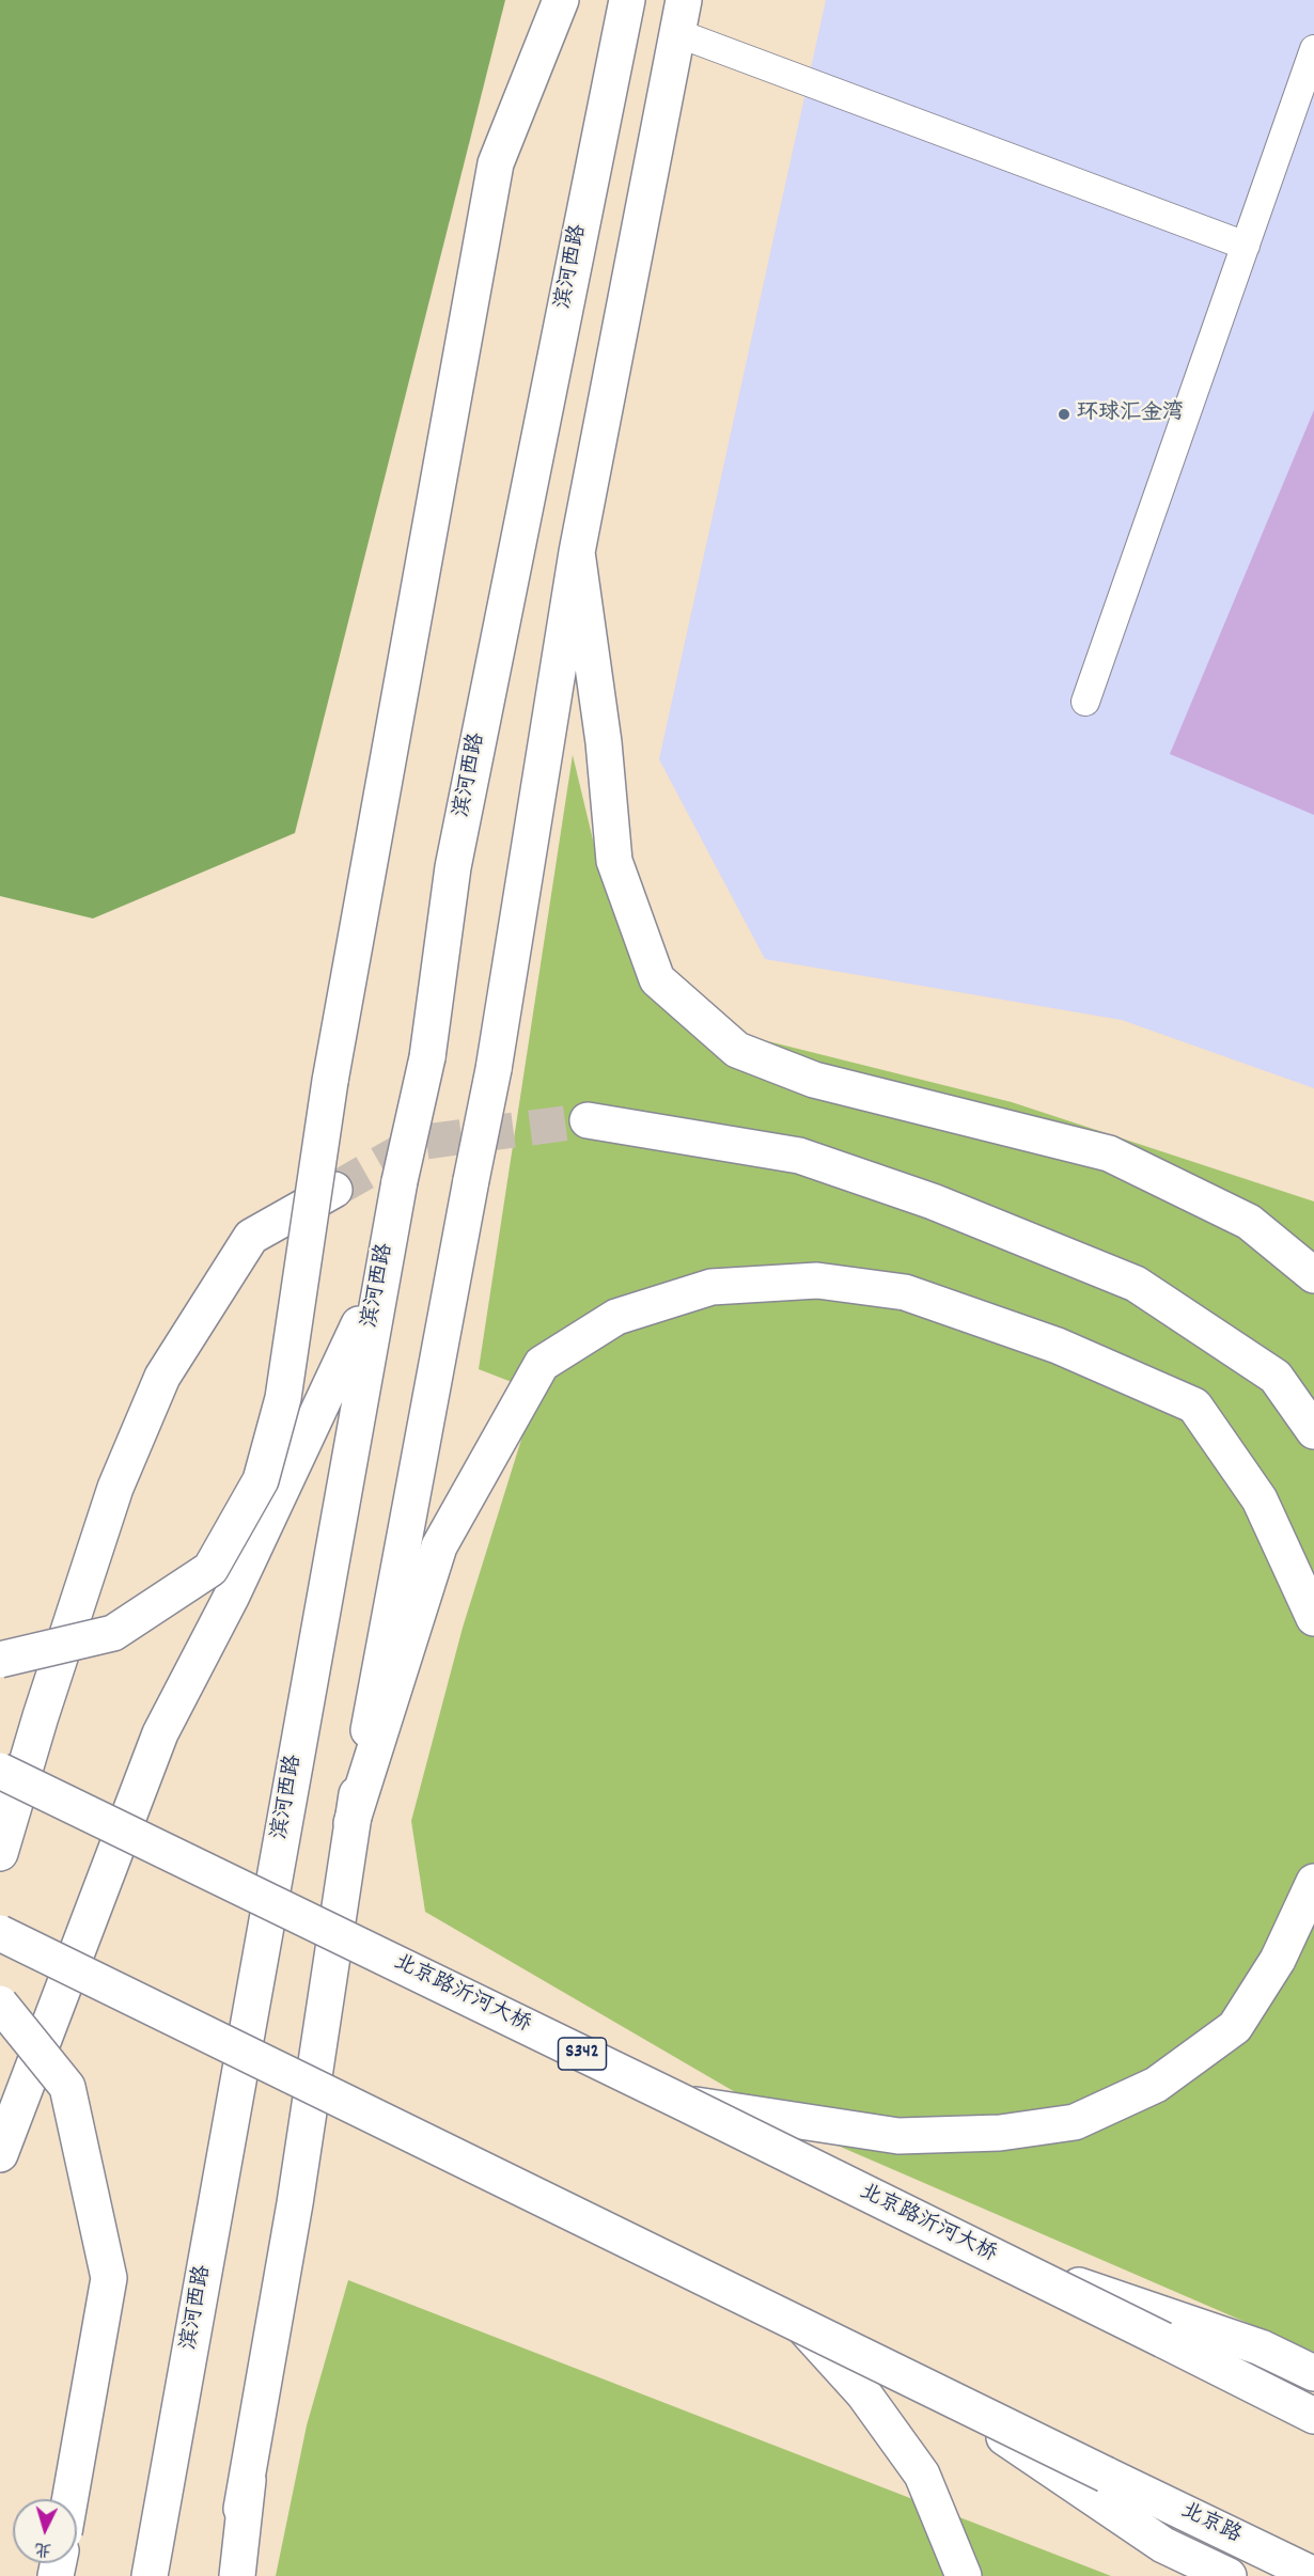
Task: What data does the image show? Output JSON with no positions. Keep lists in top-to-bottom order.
{
  "streets": {
    "main road": [
      "滨河西路",
      "北京路沂河大桥",
      "S342",
      "北京路"
    ]
  },
  "places": ["环球汇金湾"],
  "north": "bottom"
}
